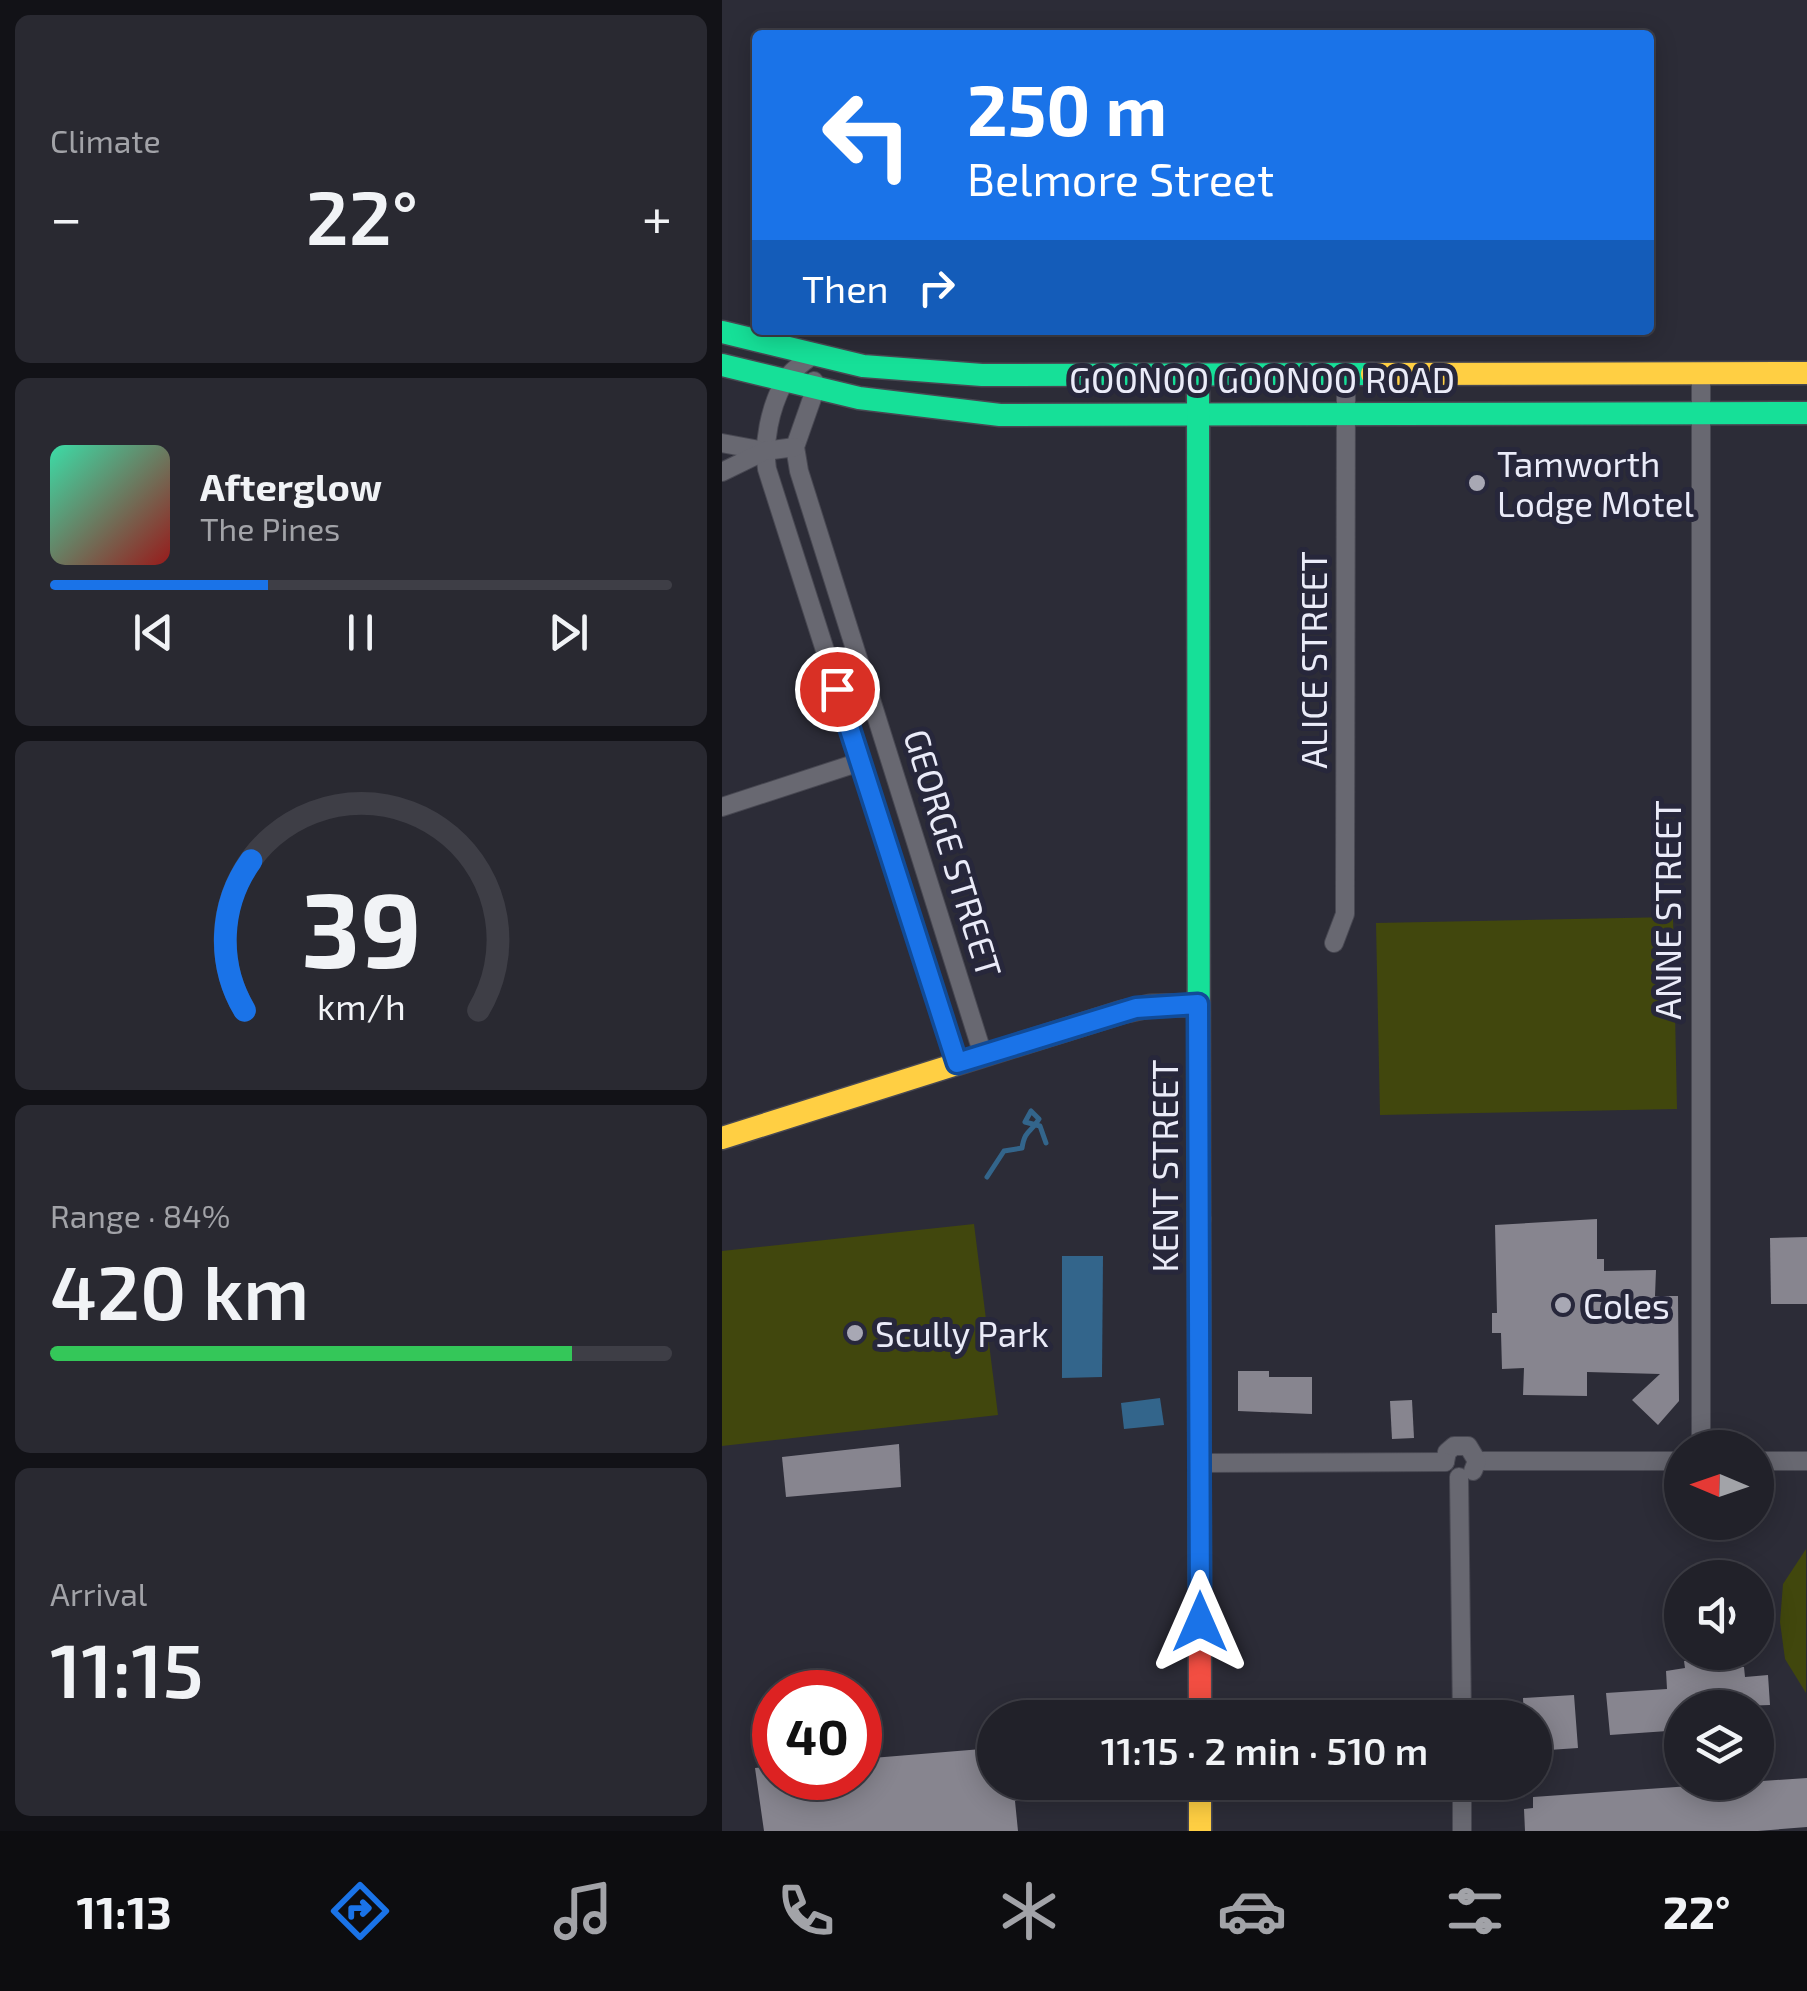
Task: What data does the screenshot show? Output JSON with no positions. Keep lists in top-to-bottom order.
{
  "streets": {
    "main road": ["GOONOO GOONOO ROAD", "KENT STREET"],
    "street": ["ALICE STREET", "GEORGE STREET", "ANNE STREET"]
  },
  "crossings": [
    ["GOONOO GOONOO ROAD", "ALICE STREET"],
    ["GOONOO GOONOO ROAD", "ANNE STREET"],
    ["GOONOO GOONOO ROAD", "KENT STREET"]
  ],
  "places": ["Tamworth Lodge Motel", "Coles", "Scully Park"],
  "north": "left",
  "page": {
    "tile": [
      "Climate",
      ["Range · 84%", "420 km"],
      ["Arrival", "11:15"]
    ],
    "turn": ["250 m", "Belmore Street"],
    "heat": ["−", "22°", "+"],
    "then": "Then",
    "song": ["Afterglow", "The Pines"],
    "limit": "40",
    "trip": "11:15 · 2 min · 510 m",
    "tabs": ["11:13", "22°"],
    "gauge": ["39", "km/h"]
  }
}
